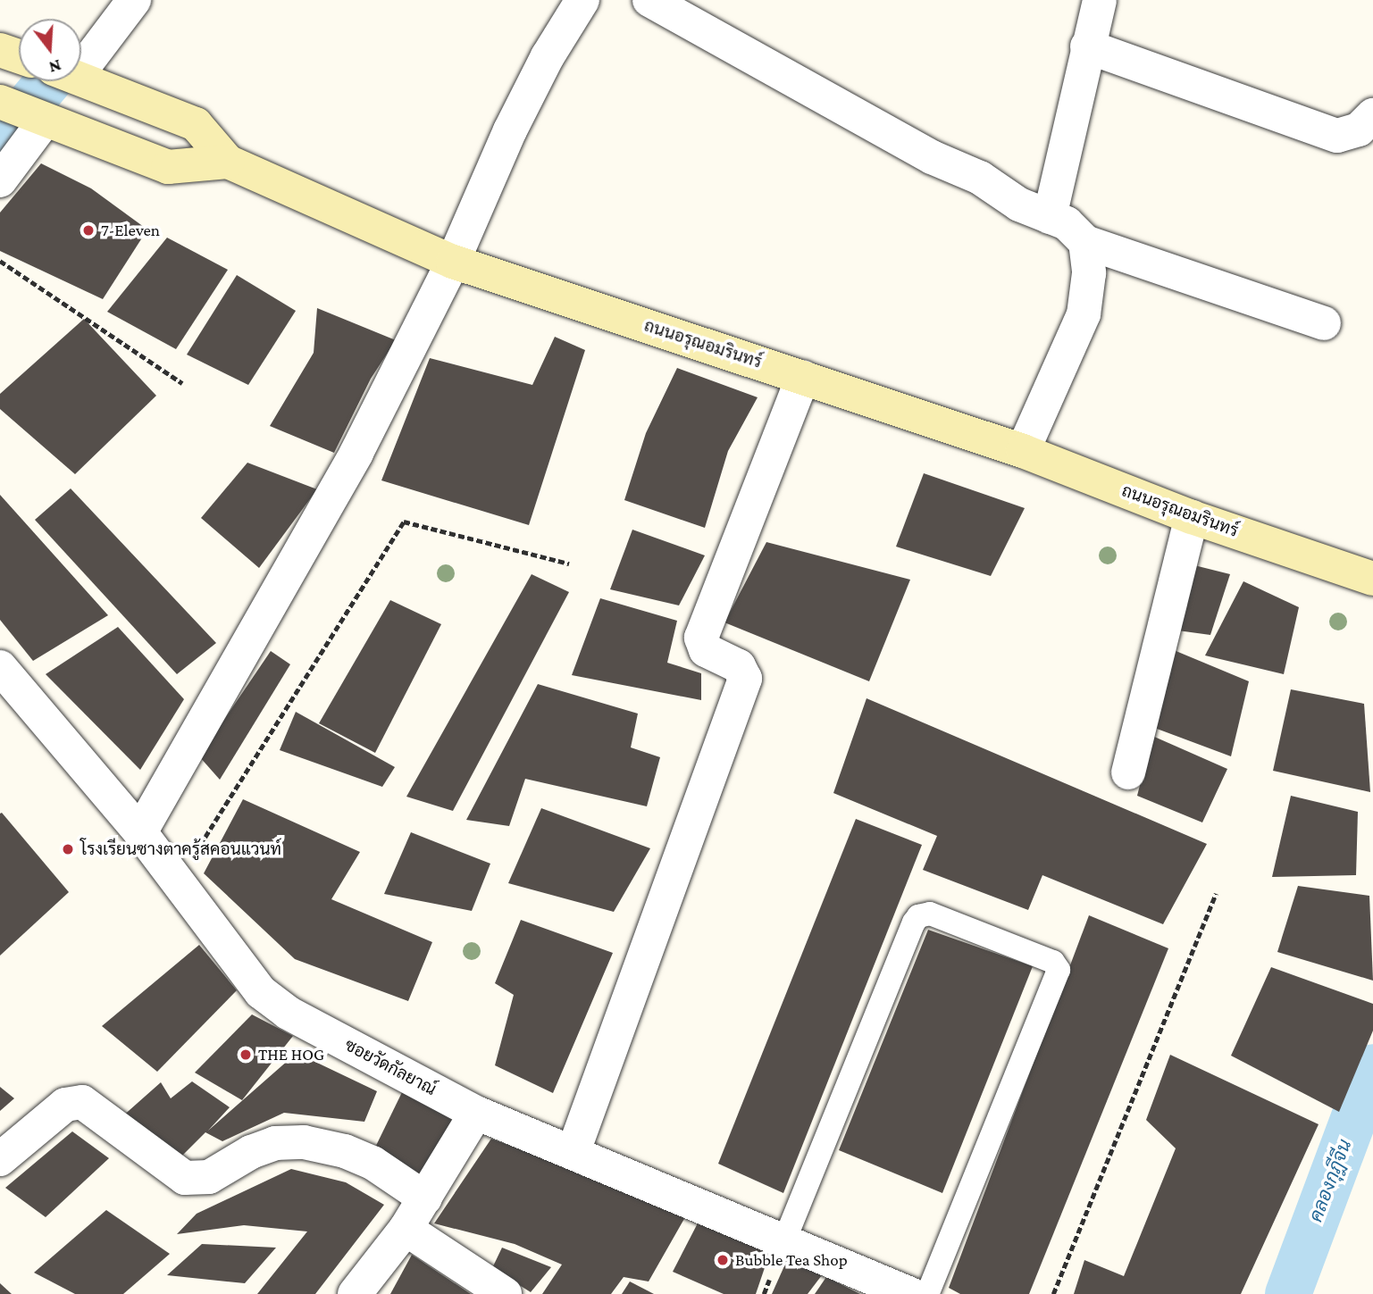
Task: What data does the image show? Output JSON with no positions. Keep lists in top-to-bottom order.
{
  "streets": {
    "main road": ["ถนนอรุณอมรินทร์"],
    "street": ["ซอยวัดกัลยาณ์"]
  },
  "water": ["คลองกุฎีจีน"],
  "places": [
    "7-Eleven",
    "โรงเรียนซางตาครู้สคอนแวนท์",
    "THE HOG",
    "Bubble Tea Shop"
  ],
  "north": "bottom"
}
